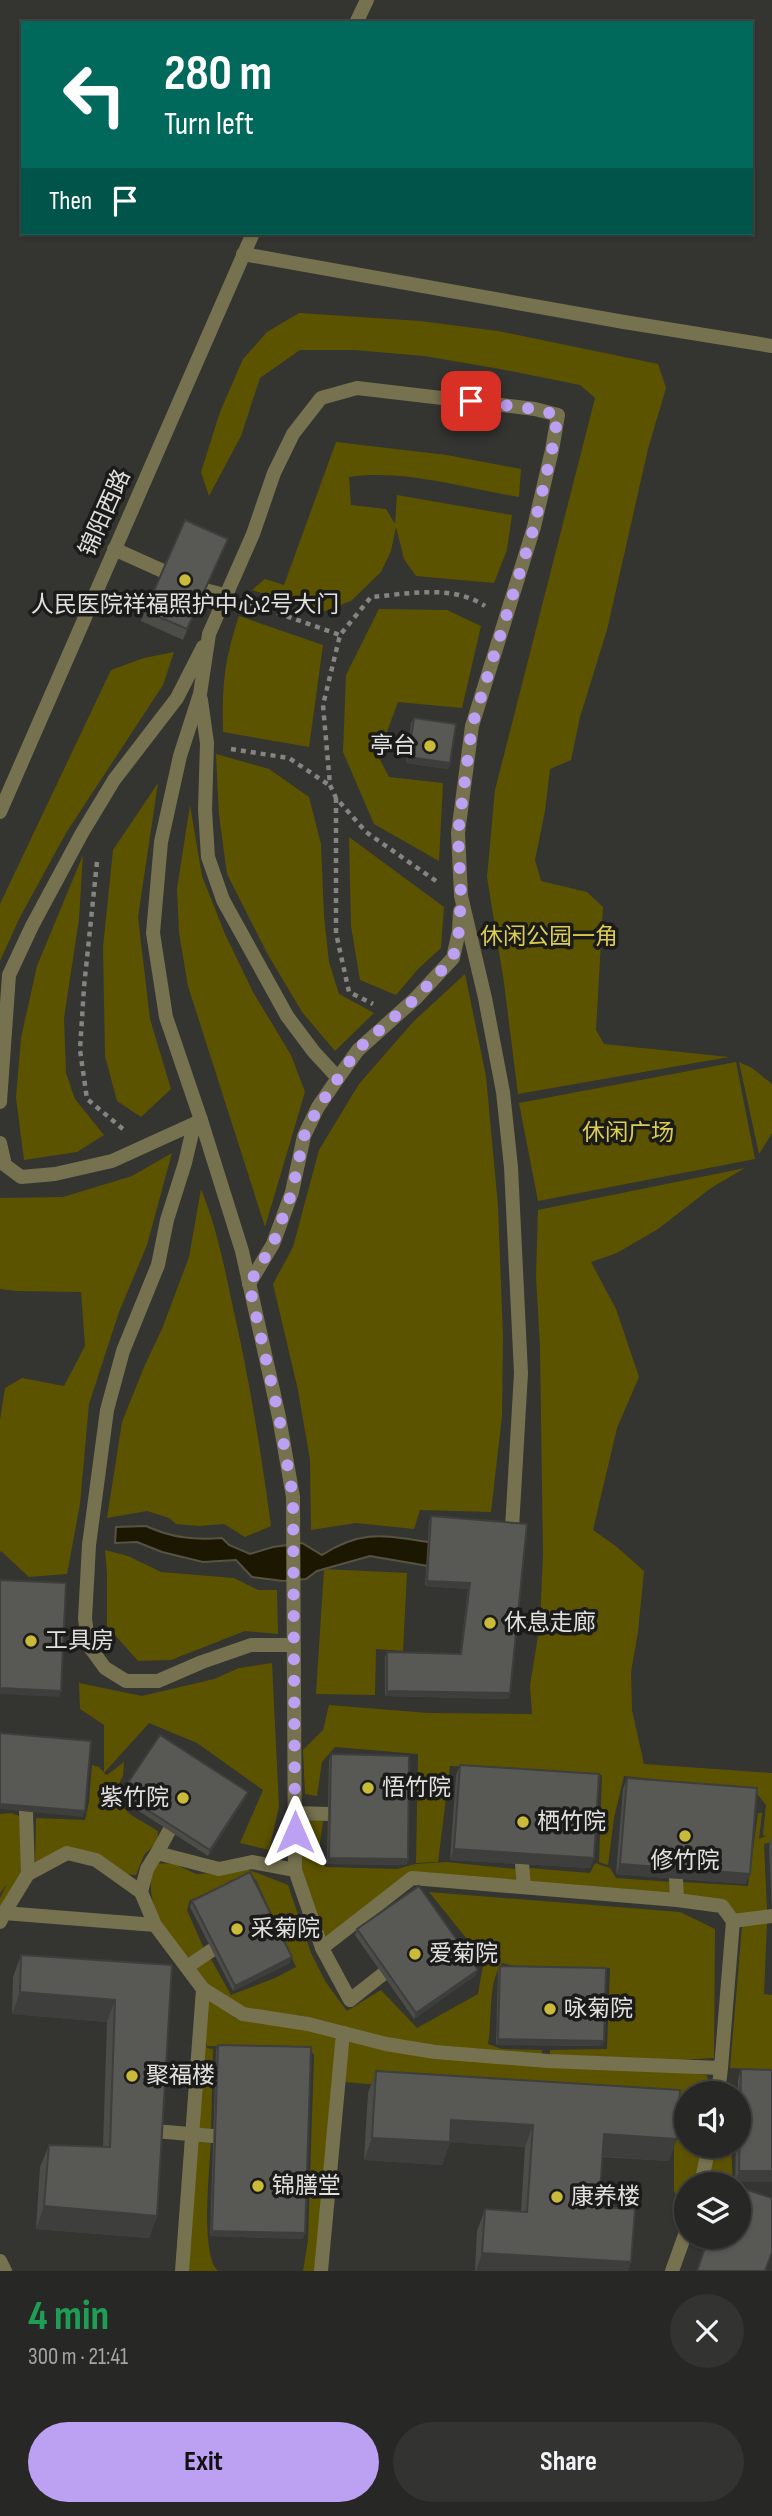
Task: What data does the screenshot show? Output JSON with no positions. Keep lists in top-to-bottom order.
{
  "streets": {
    "street": ["锦阳西路"]
  },
  "parks": ["休闲公园一角", "休闲广场"],
  "places": [
    "人民医院祥福照护中心2号大门",
    "亭台",
    "休息走廊",
    "工具房",
    "悟竹院",
    "紫竹院",
    "栖竹院",
    "修竹院",
    "采菊院",
    "爱菊院",
    "咏菊院",
    "聚福楼",
    "锦膳堂",
    "康养楼"
  ],
  "page": {
    "turn": ["280 m", "Turn left"],
    "then": "Then",
    "heading": ["4 min", "300 m · 21:41"],
    "buttons": ["Exit", "Share"]
  }
}
